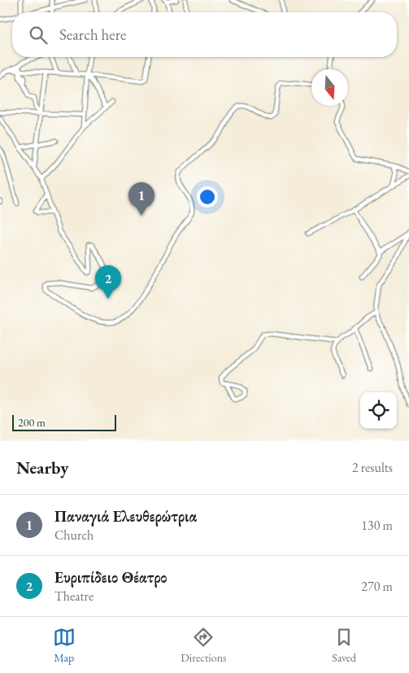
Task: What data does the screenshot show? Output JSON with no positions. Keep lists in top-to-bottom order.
{
  "scale_bar": "200 m",
  "north": "bottom",
  "page": {
    "search": "Search here",
    "pins": ["1", "2"],
    "scale": "200 m",
    "heading": ["Nearby", "2 results"],
    "list": [
      {
        "mark": "1",
        "name": "Παναγιά Ελευθερώτρια",
        "note": "Church",
        "value": "130 m"
      },
      {
        "mark": "2",
        "name": "Ευριπίδειο Θέατρο",
        "note": "Theatre",
        "value": "270 m"
      }
    ],
    "nav": ["Map", "Directions", "Saved"]
  }
}
